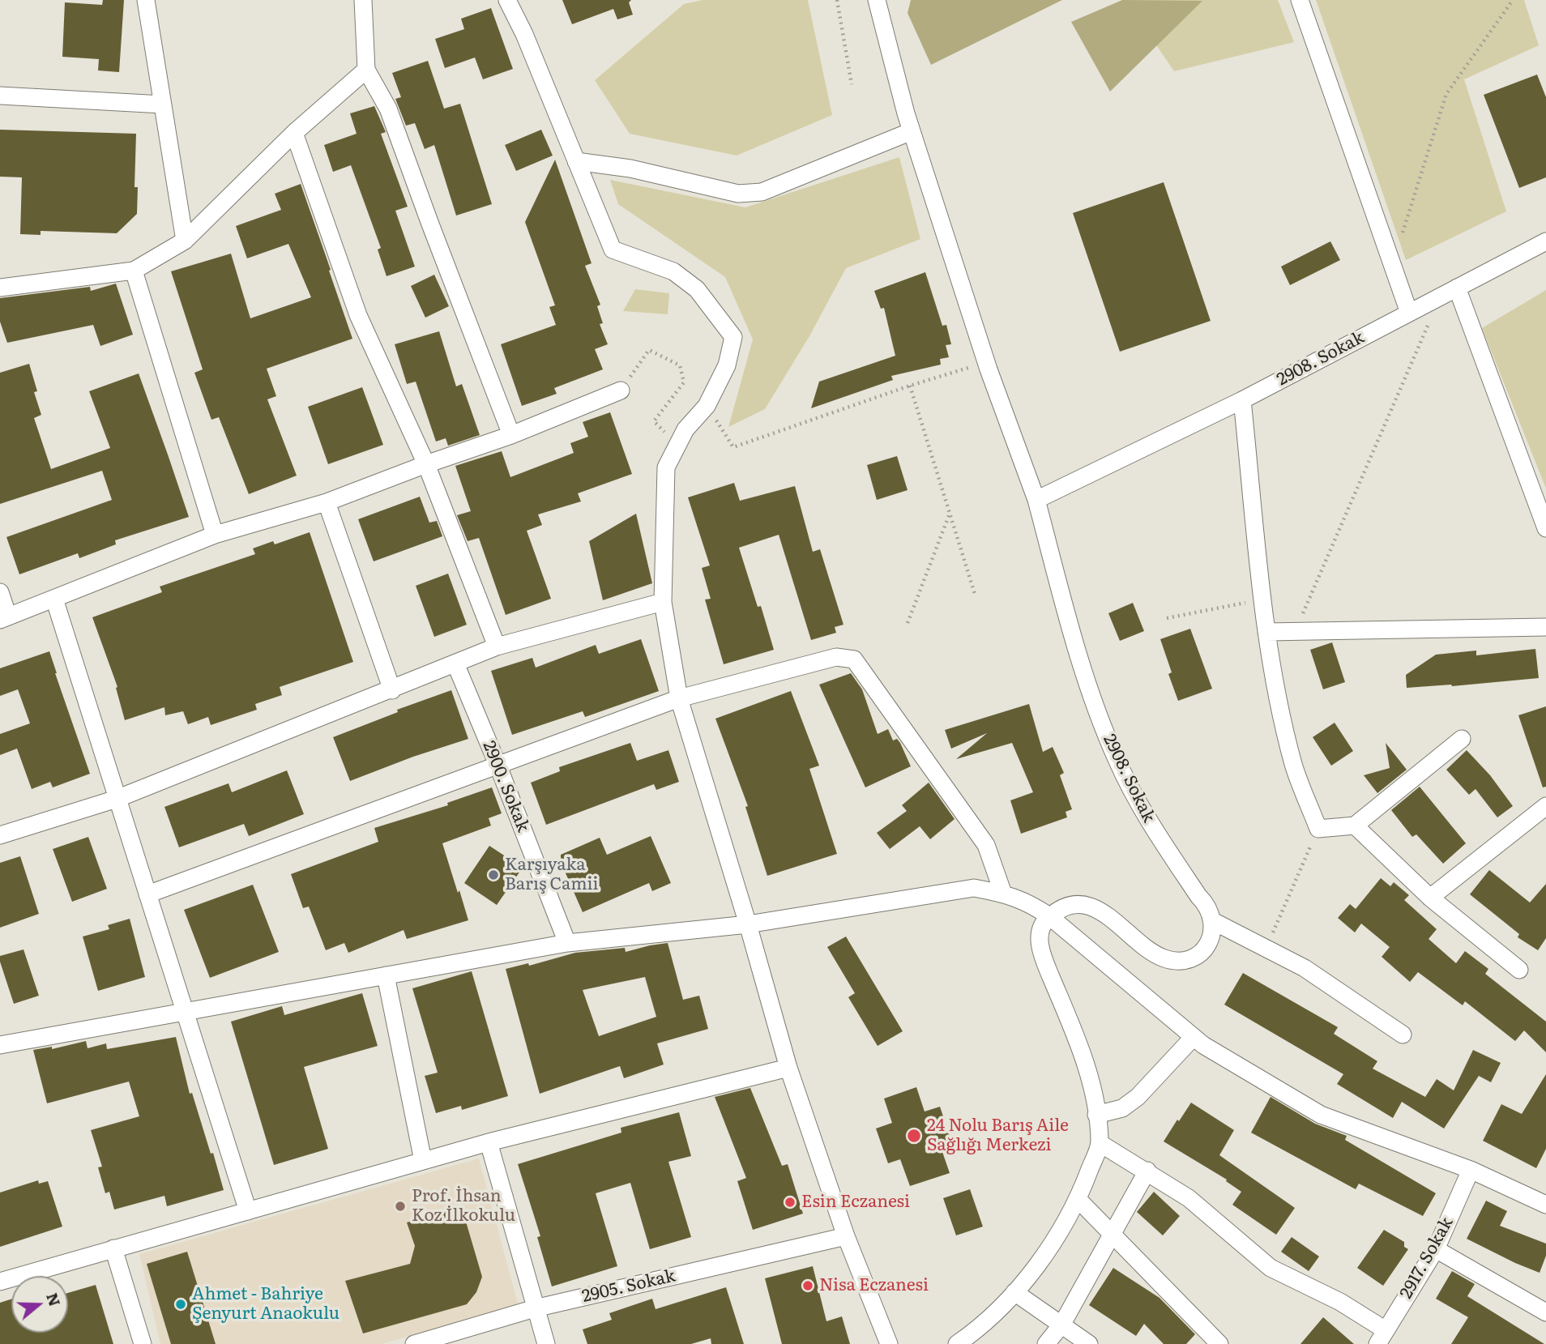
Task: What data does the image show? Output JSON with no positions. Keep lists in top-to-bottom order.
{
  "streets": {
    "street": [
      "2908. Sokak",
      "2900. Sokak",
      "2917. Sokak",
      "2905. Sokak"
    ]
  },
  "places": [
    "Karşıyaka Barış Camii",
    "24 Nolu Barış Aile Sağlığı Merkezi",
    "Esin Eczanesi",
    "Prof. İhsan Koz İlkokulu",
    "Nisa Eczanesi",
    "Ahmet - Bahriye Şenyurt Anaokulu"
  ],
  "north": "right"
}
